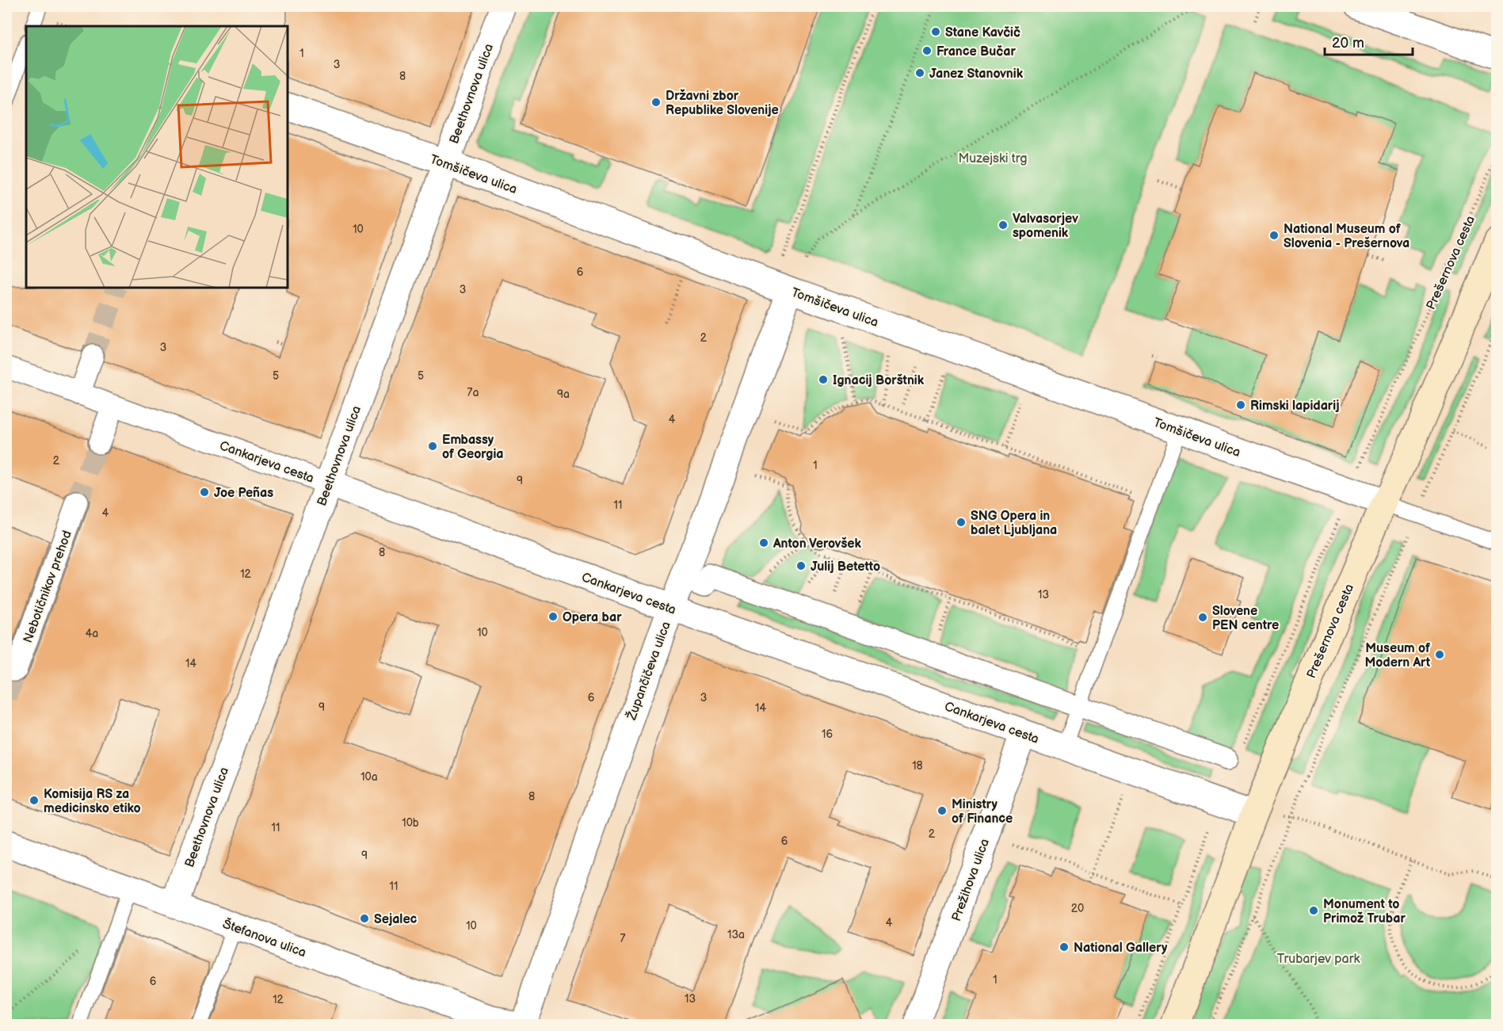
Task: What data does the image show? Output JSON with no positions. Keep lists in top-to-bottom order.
{
  "streets": {
    "main road": ["Prešernova cesta"],
    "street": [
      "Beethovnova ulica",
      "Tomšičeva ulica",
      "Cankarjeva cesta",
      "Nebotičnikov prehod",
      "Župančičeva ulica",
      "Prežihova ulica",
      "Štefanova ulica"
    ]
  },
  "crossings": [
    ["Beethovnova ulica", "Tomšičeva ulica"],
    ["Beethovnova ulica", "Cankarjeva cesta"],
    ["Beethovnova ulica", "Štefanova ulica"],
    ["Tomšičeva ulica", "Prešernova cesta"],
    ["Tomšičeva ulica", "Župančičeva ulica"],
    ["Prešernova cesta", "Cankarjeva cesta"],
    ["Cankarjeva cesta", "Župančičeva ulica"],
    ["Cankarjeva cesta", "Prežihova ulica"],
    ["Župančičeva ulica", "Štefanova ulica"]
  ],
  "parks": ["Muzejski trg", "Trubarjev park"],
  "places": [
    "Stane Kavčič",
    "France Bučar",
    "Janez Stanovnik",
    "Državni zbor Republike Slovenije",
    "Valvasorjev spomenik",
    "National Museum of Slovenia - Prešernova",
    "Ignacij Borštnik",
    "Rimski lapidarij",
    "Embassy of Georgia",
    "Joe Peñas",
    "SNG Opera in balet Ljubljana",
    "Anton Verovšek",
    "Julij Betetto",
    "Opera bar",
    "Slovene PEN centre",
    "Museum of Modern Art",
    "Komisija RS za medicinsko etiko",
    "Ministry of Finance",
    "Monument to Primož Trubar",
    "Sejalec",
    "National Gallery"
  ],
  "house_numbers": [
    "1",
    "3",
    "8",
    "10",
    "6",
    "3",
    "2",
    "3",
    "5",
    "5",
    "7a",
    "9a",
    "4",
    "2",
    "1",
    "9",
    "11",
    "4",
    "8",
    "12",
    "13",
    "10",
    "4a",
    "14",
    "6",
    "3",
    "9",
    "14",
    "16",
    "18",
    "10a",
    "8",
    "10b",
    "11",
    "2",
    "6",
    "9",
    "11",
    "20",
    "4",
    "10",
    "13a",
    "7",
    "1",
    "6",
    "13",
    "12"
  ],
  "scale_bar": "20 m"
}
